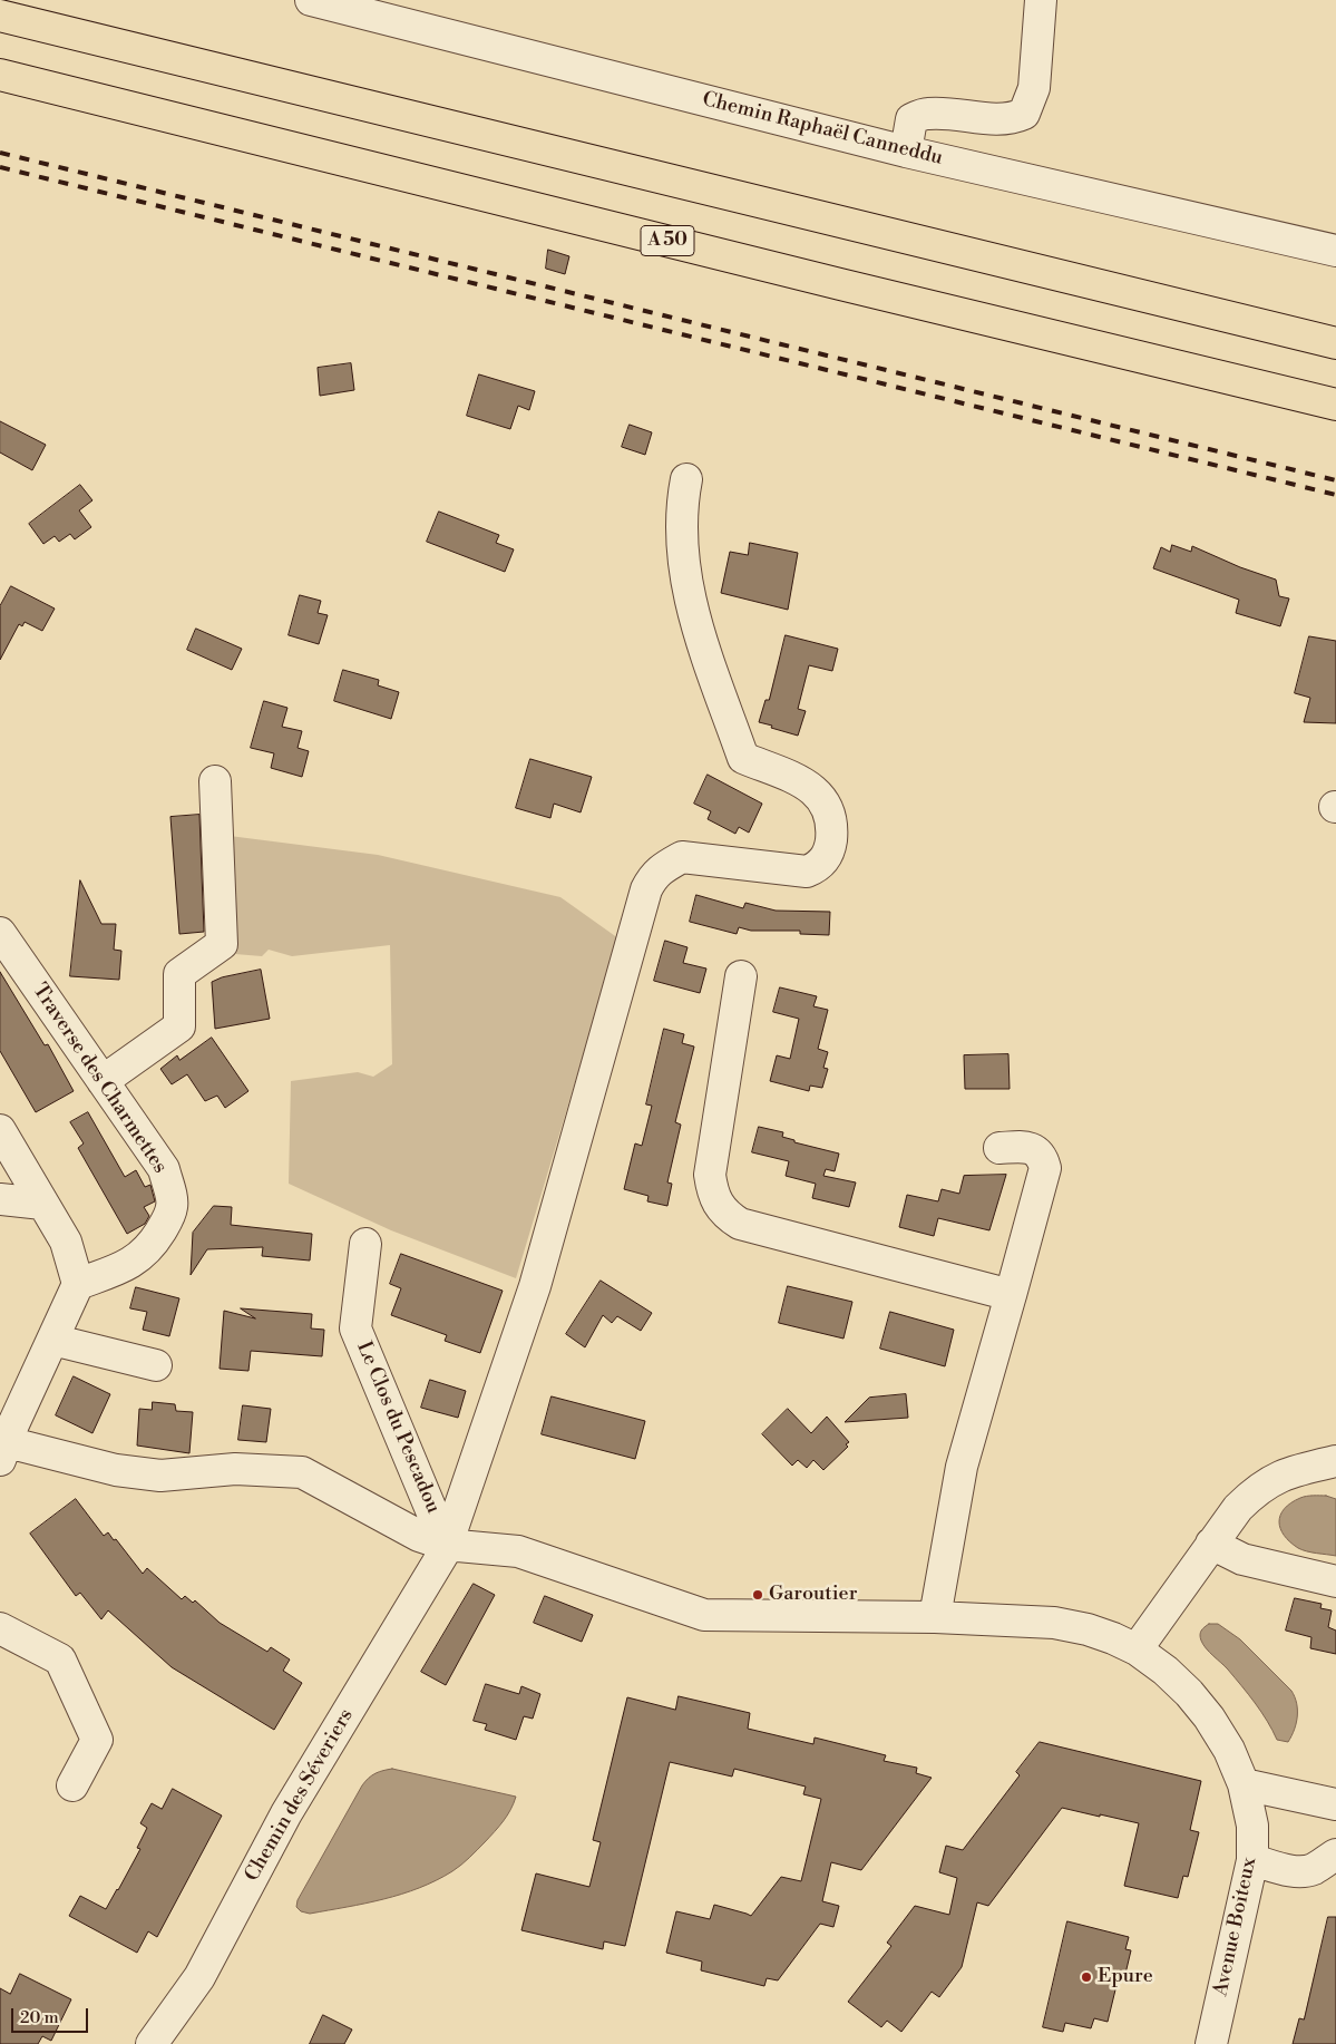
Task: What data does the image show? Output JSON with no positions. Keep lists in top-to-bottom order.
{
  "streets": {
    "highway": ["A 50"],
    "street": [
      "Chemin Raphaël Canneddu",
      "Traverse des Charmettes",
      "Le Clos du Pescadou",
      "Chemin des Séveriers",
      "Avenue Boiteux"
    ]
  },
  "crossings": [
    ["Le Clos du Pescadou", "Chemin des Séveriers"],
    ["Le Clos du Pescadou", "Avenue Boiteux"],
    ["Chemin des Séveriers", "Avenue Boiteux"]
  ],
  "places": ["Garoutier", "Epure"],
  "scale_bar": "20 m"
}
